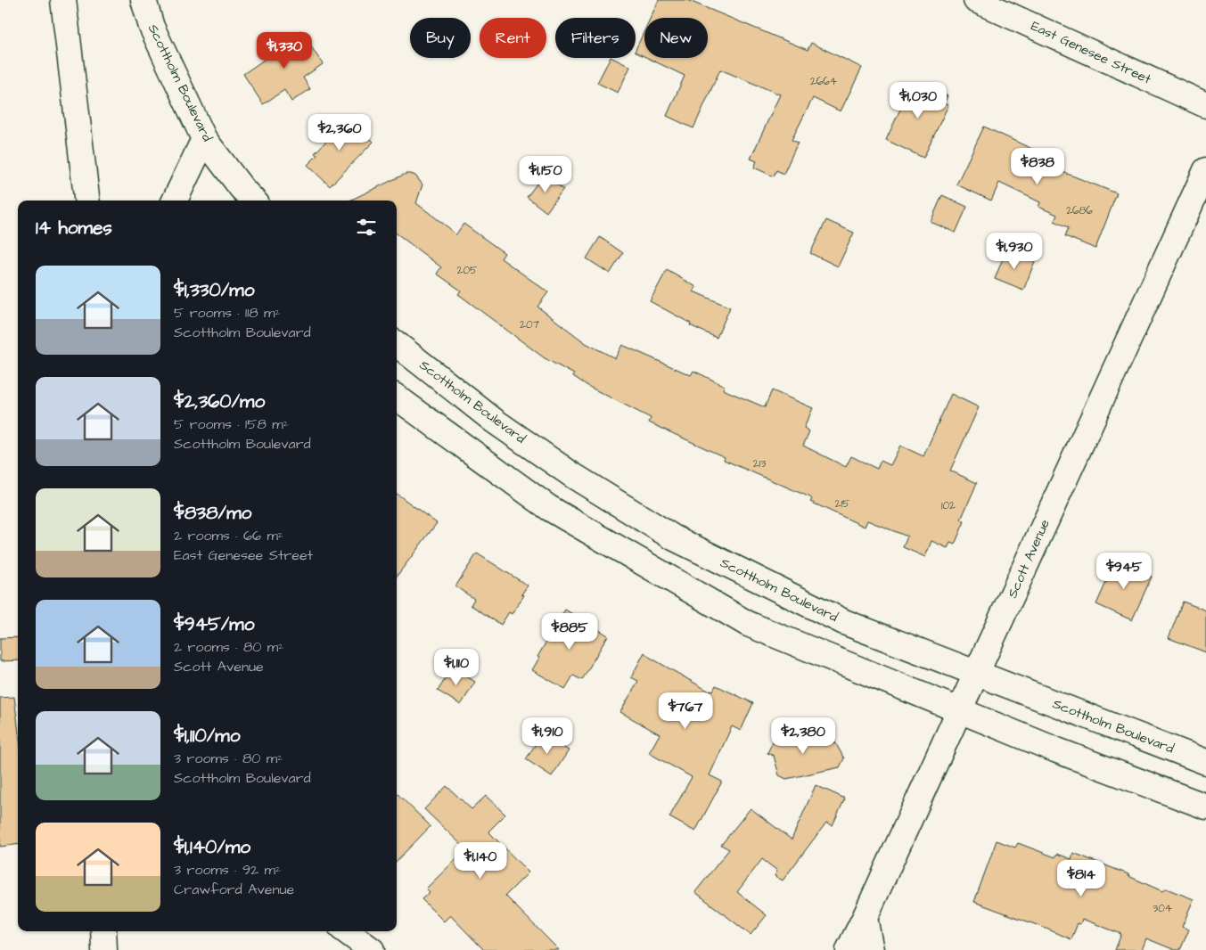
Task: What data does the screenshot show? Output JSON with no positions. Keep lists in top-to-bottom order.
{
  "streets": {
    "street": ["East Genesee Street", "Scottholm Boulevard", "Scott Avenue"]
  },
  "crossings": [
    ["Scottholm Boulevard", "Scott Avenue"]
  ],
  "house_numbers": [
    "2664",
    "2686",
    "205",
    "207",
    "213",
    "215",
    "102",
    "304"
  ],
  "page": {
    "chip": [
      "Buy",
      "Rent",
      "Filters",
      "New"
    ],
    "price": [
      "$1,330",
      "$1,030",
      "$2,360",
      "$838",
      "$1,150",
      "$1,930",
      "$945",
      "$885",
      "$1,110",
      "$767",
      "$1,910",
      "$2,380",
      "$1,140",
      "$814"
    ],
    "heading": "14 homes",
    "list": [
      {
        "name": "$1,330/mo",
        "note": "5 rooms · 118 m² · Scottholm Boulevard"
      },
      {
        "name": "$2,360/mo",
        "note": "5 rooms · 158 m² · Scottholm Boulevard"
      },
      {
        "name": "$838/mo",
        "note": "2 rooms · 66 m² · East Genesee Street"
      },
      {
        "name": "$945/mo",
        "note": "2 rooms · 80 m² · Scott Avenue"
      },
      {
        "name": "$1,110/mo",
        "note": "3 rooms · 80 m² · Scottholm Boulevard"
      },
      {
        "name": "$1,140/mo",
        "note": "3 rooms · 92 m² · Crawford Avenue"
      }
    ]
  }
}
